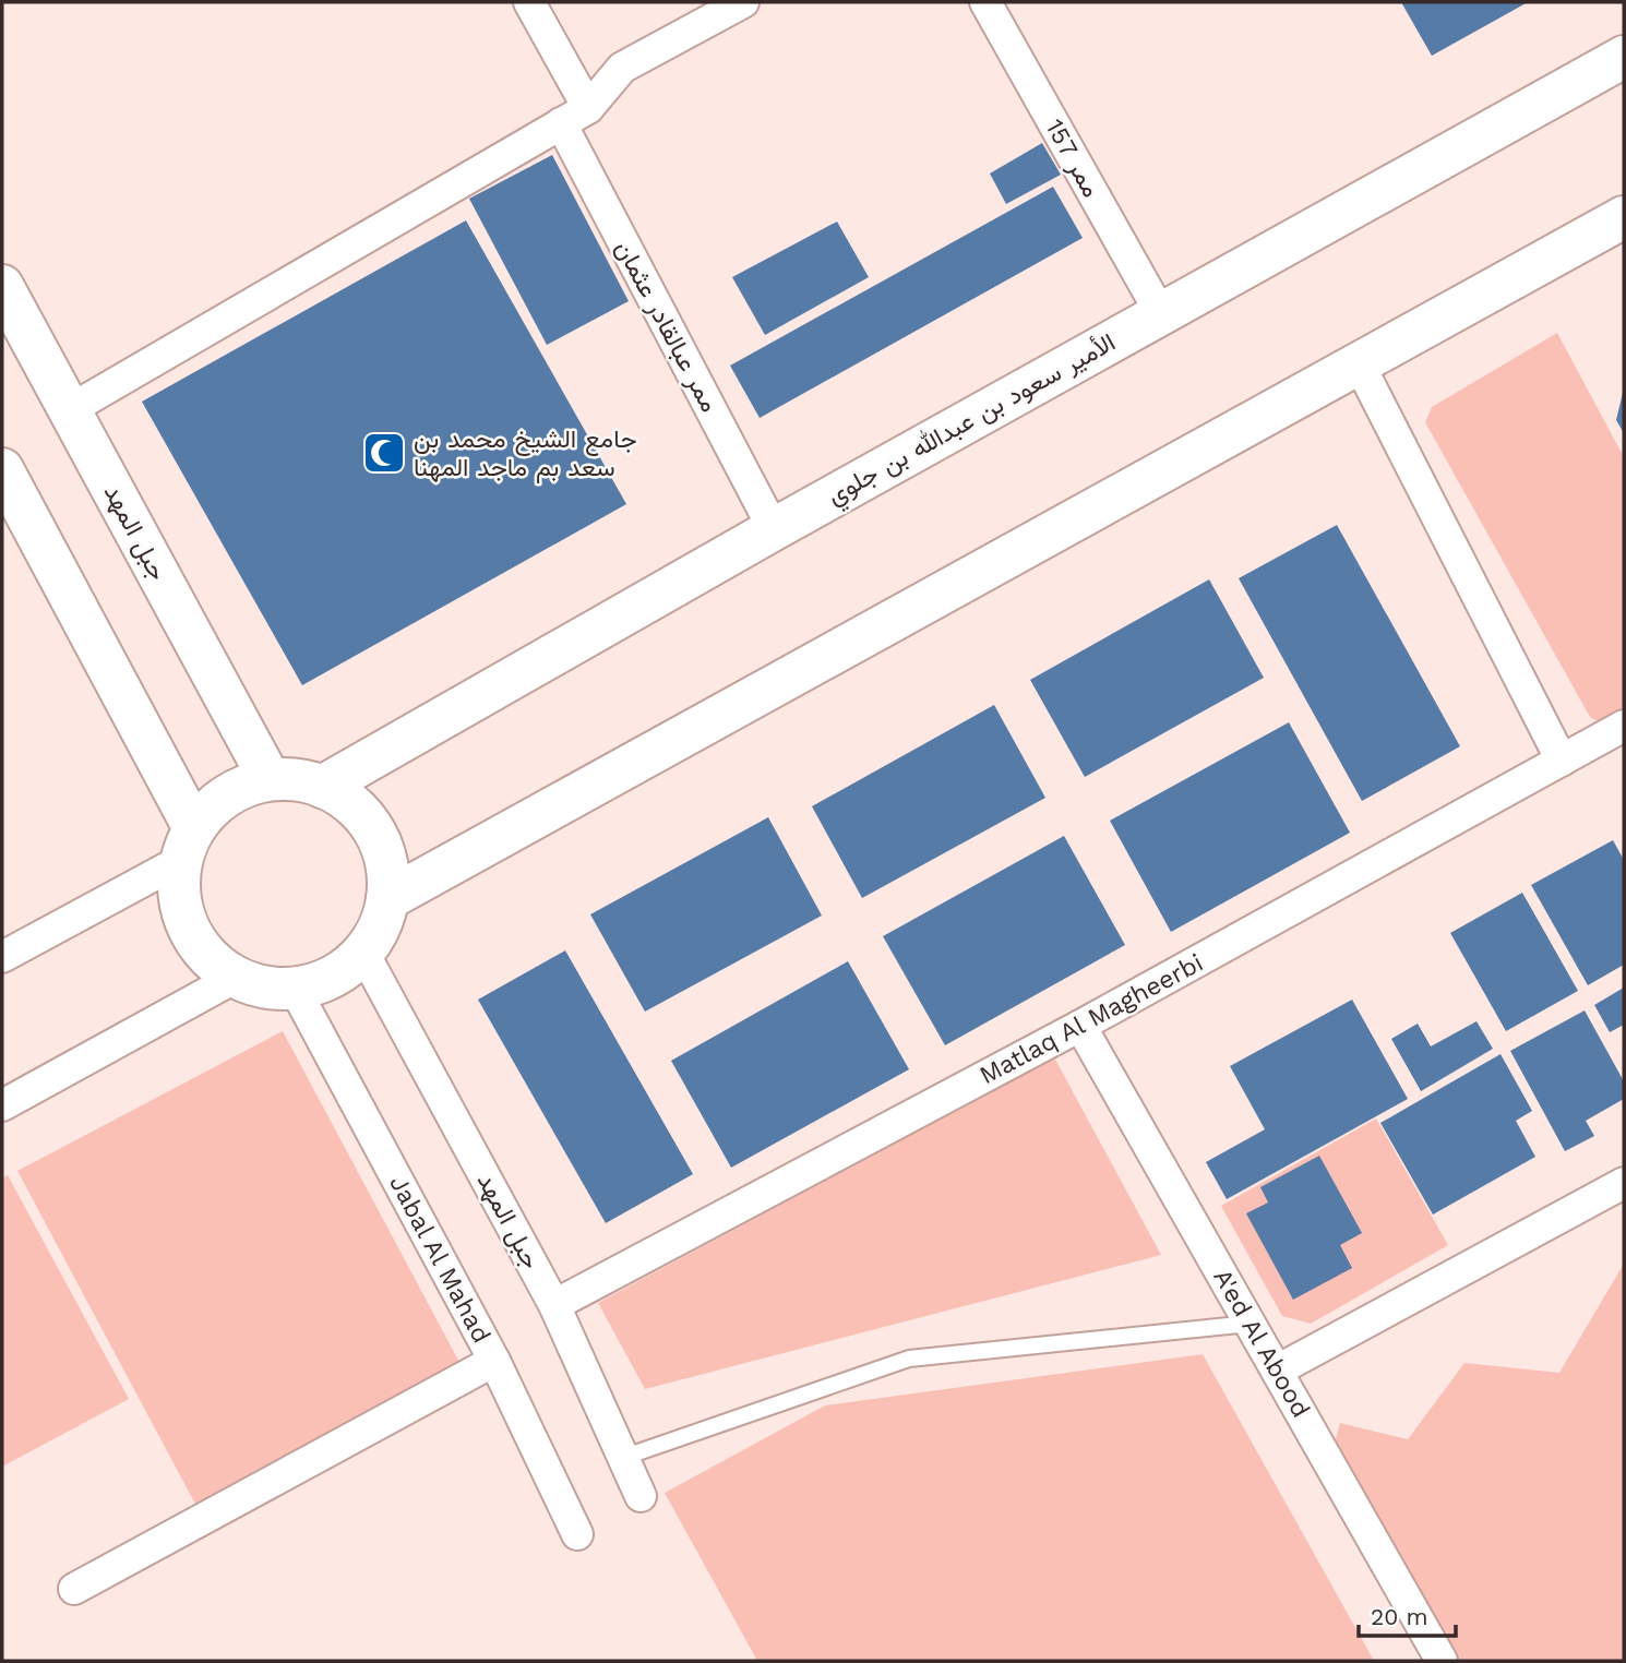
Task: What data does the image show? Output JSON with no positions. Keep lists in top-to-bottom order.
{
  "streets": {
    "main road": ["الأمير سعود بن عبدالله بن جلوي", "جبل المهد"],
    "street": [
      "ممر 157",
      "ممر عبالقادر عثمان",
      "Matlaq Al Magheerbi",
      "Jabal Al Mahad",
      "A'ed Al Abood"
    ]
  },
  "crossings": [
    ["ممر 157", "الأمير سعود بن عبدالله بن جلوي"],
    ["ممر عبالقادر عثمان", "الأمير سعود بن عبدالله بن جلوي"],
    ["الأمير سعود بن عبدالله بن جلوي", "جبل المهد"],
    ["الأمير سعود بن عبدالله بن جلوي", "Jabal Al Mahad"],
    ["جبل المهد", "Matlaq Al Magheerbi"],
    ["جبل المهد", "Jabal Al Mahad"],
    ["Matlaq Al Magheerbi", "A'ed Al Abood"]
  ],
  "places": {
    "mosque": ["جامع الشيخ محمد بن سعد بم ماجد المهنا"]
  },
  "scale_bar": "20 m"
}
